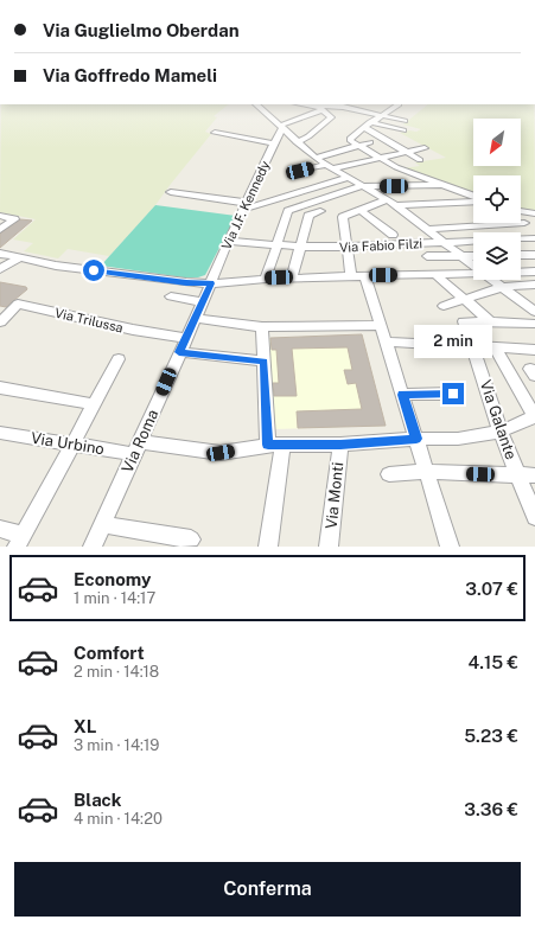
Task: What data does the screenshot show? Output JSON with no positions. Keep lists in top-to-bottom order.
{
  "streets": {
    "street": [
      "Via J.F. Kennedy",
      "Via Fabio Filzi",
      "Via Trilussa",
      "Via Galante",
      "Via Roma",
      "Via Urbino",
      "Via Monti"
    ]
  },
  "crossings": [
    ["Via J.F. Kennedy", "Via Fabio Filzi"],
    ["Via J.F. Kennedy", "Via Roma"],
    ["Via Trilussa", "Via Roma"],
    ["Via Galante", "Via Urbino"],
    ["Via Roma", "Via Urbino"],
    ["Via Urbino", "Via Monti"]
  ],
  "north": "bottom left",
  "page": {
    "banner": ["Via Guglielmo Oberdan", "Via Goffredo Mameli"],
    "bubble": "2 min",
    "list": [
      {
        "name": "Economy",
        "note": "1 min · 14:17",
        "value": "3.07 €"
      },
      {
        "name": "Comfort",
        "note": "2 min · 14:18",
        "value": "4.15 €"
      },
      {
        "name": "XL",
        "note": "3 min · 14:19",
        "value": "5.23 €"
      },
      {
        "name": "Black",
        "note": "4 min · 14:20",
        "value": "3.36 €"
      }
    ],
    "buttons": "Conferma"
  }
}
